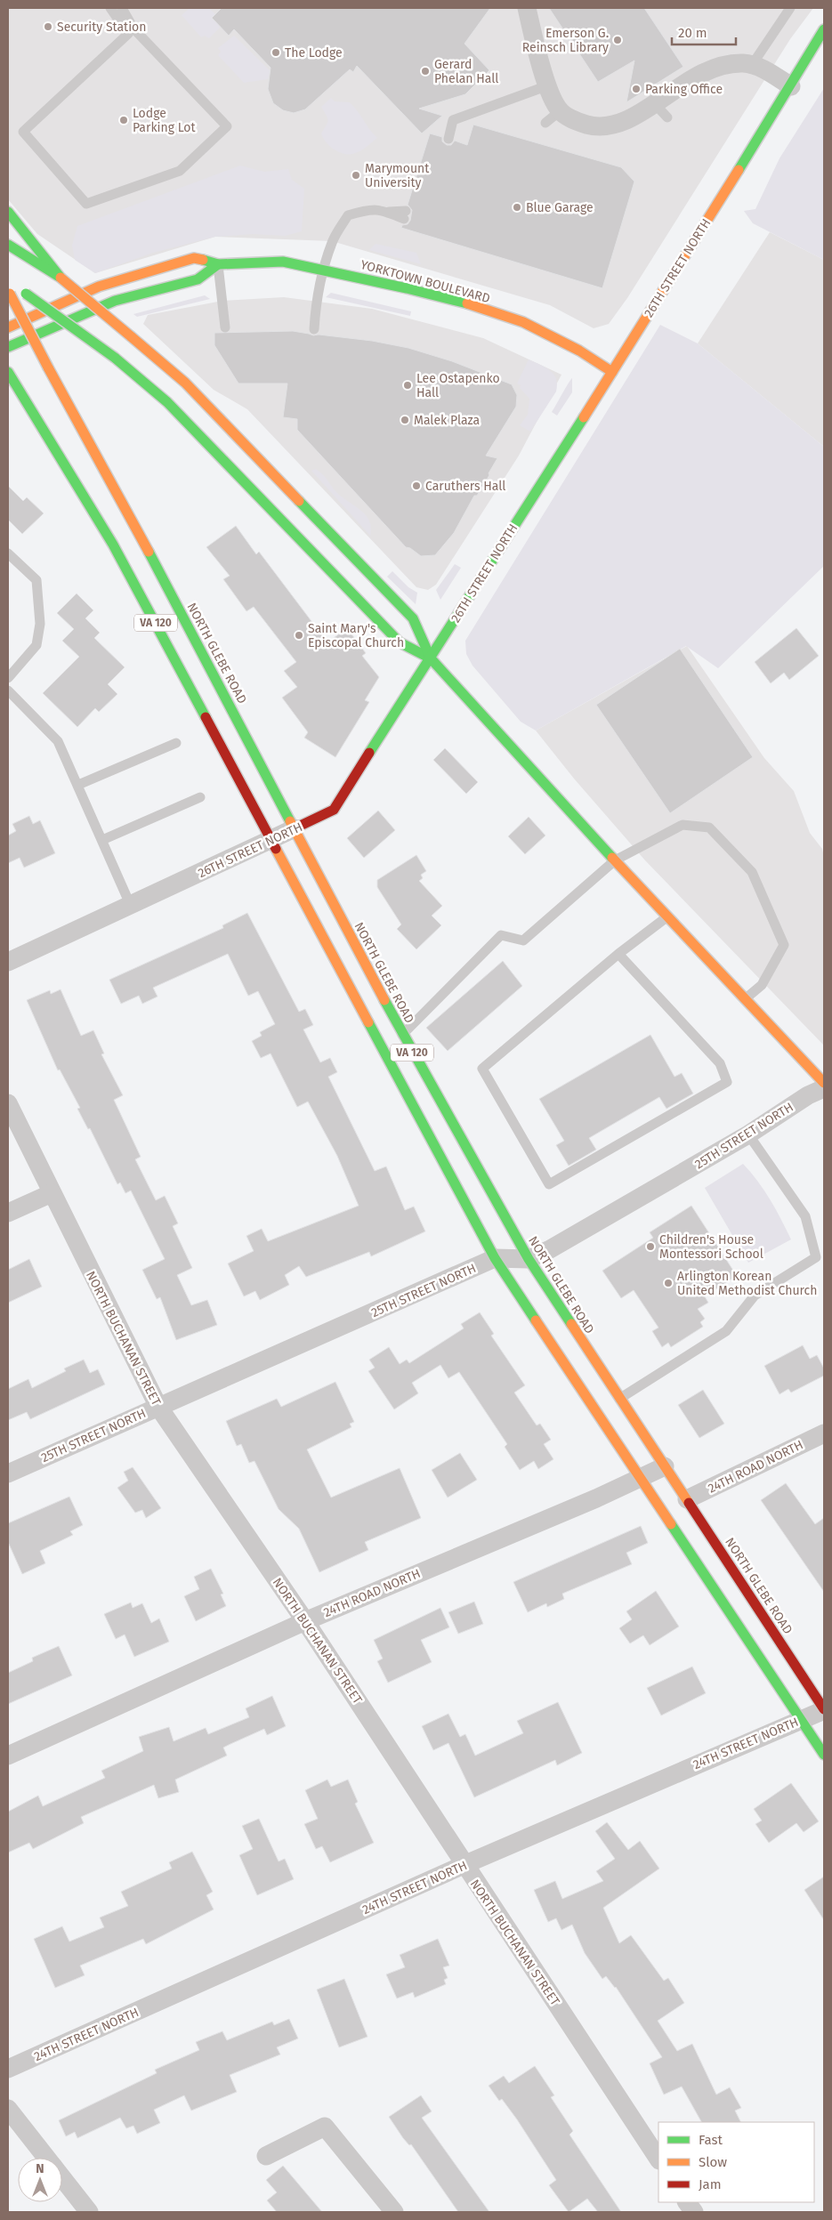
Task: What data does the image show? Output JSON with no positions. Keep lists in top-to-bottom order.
{
  "streets": {
    "main road": [
      "26TH STREET NORTH",
      "YORKTOWN BOULEVARD",
      "VA 120",
      "NORTH GLEBE ROAD"
    ],
    "street": [
      "25TH STREET NORTH",
      "NORTH BUCHANAN STREET",
      "24TH ROAD NORTH",
      "24TH STREET NORTH"
    ]
  },
  "crossings": [
    ["26TH STREET NORTH", "YORKTOWN BOULEVARD"],
    ["26TH STREET NORTH", "VA 120"],
    ["26TH STREET NORTH", "NORTH GLEBE ROAD"],
    ["VA 120", "25TH STREET NORTH"],
    ["VA 120", "24TH ROAD NORTH"],
    ["VA 120", "24TH STREET NORTH"],
    ["NORTH GLEBE ROAD", "25TH STREET NORTH"],
    ["NORTH GLEBE ROAD", "24TH ROAD NORTH"],
    ["NORTH GLEBE ROAD", "24TH STREET NORTH"],
    ["25TH STREET NORTH", "NORTH BUCHANAN STREET"],
    ["NORTH BUCHANAN STREET", "24TH ROAD NORTH"],
    ["NORTH BUCHANAN STREET", "24TH STREET NORTH"]
  ],
  "places": [
    "Security Station",
    "Emerson G. Reinsch Library",
    "The Lodge",
    "Gerard Phelan Hall",
    "Parking Office",
    "Lodge Parking Lot",
    "Marymount University",
    "Blue Garage",
    "Lee Ostapenko Hall",
    "Malek Plaza",
    "Caruthers Hall",
    "Saint Mary's Episcopal Church",
    "Children's House Montessori School",
    "Arlington Korean United Methodist Church"
  ],
  "legend": ["Fast", "Slow", "Jam"],
  "scale_bar": "20 m",
  "north": "top"
}
